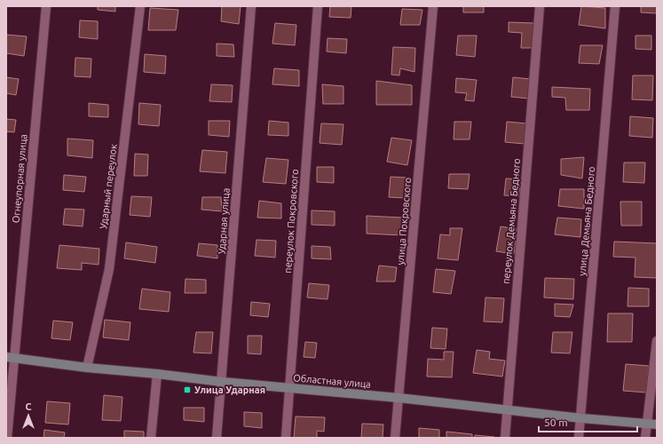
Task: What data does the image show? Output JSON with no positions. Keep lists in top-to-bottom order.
{
  "streets": {
    "main road": ["Областная улица"],
    "street": [
      "Огнеупорная улица",
      "Ударный переулок",
      "Ударная улица",
      "переулок Покровского",
      "улица Покровского",
      "переулок Демьяна Бедного",
      "улица Демьяна Бедного"
    ]
  },
  "crossings": [
    ["Огнеупорная улица", "Областная улица"],
    ["Ударный переулок", "Областная улица"],
    ["Ударная улица", "Областная улица"],
    ["переулок Покровского", "Областная улица"],
    ["улица Покровского", "Областная улица"],
    ["переулок Демьяна Бедного", "Областная улица"],
    ["улица Демьяна Бедного", "Областная улица"]
  ],
  "places": {
    "transit": ["Улица Ударная"]
  },
  "scale_bar": "50 m",
  "north": "top"
}
